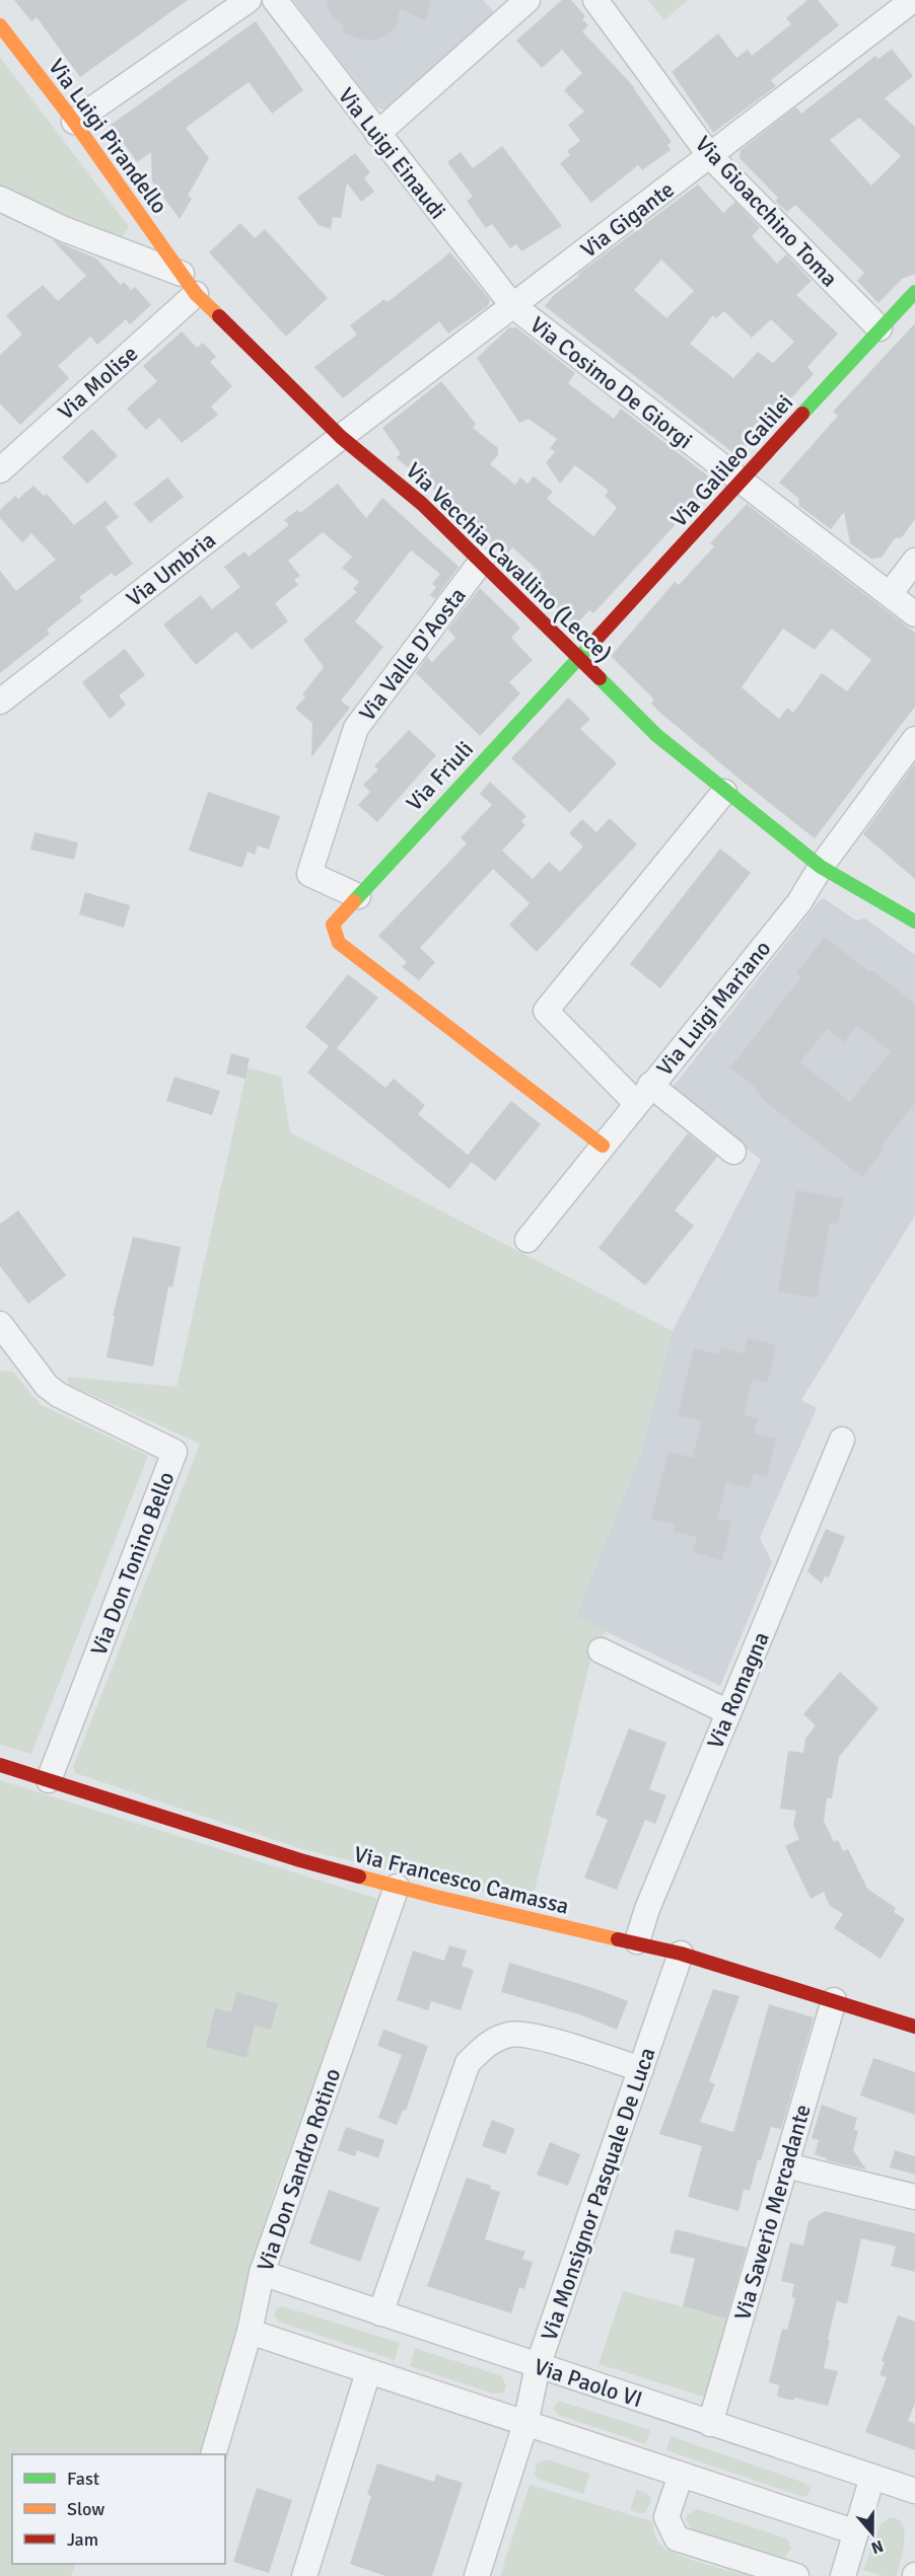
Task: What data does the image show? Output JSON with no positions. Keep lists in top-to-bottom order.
{
  "streets": {
    "street": [
      "Via Luigi Pirandello",
      "Via Luigi Einaudi",
      "Via Gioacchino Toma",
      "Via Gigante",
      "Via Molise",
      "Via Cosimo De Giorgi",
      "Via Galileo Galilei",
      "Via Vecchia Cavallino (Lecce)",
      "Via Umbria",
      "Via Valle D'Aosta",
      "Via Friuli",
      "Via Luigi Mariano",
      "Via Don Tonino Bello",
      "Via Romagna",
      "Via Francesco Camassa",
      "Via Don Sandro Rotino",
      "Via Monsignor Pasquale De Luca",
      "Via Saverio Mercadante",
      "Via Paolo VI"
    ]
  },
  "crossings": [
    ["Via Luigi Pirandello", "Via Vecchia Cavallino (Lecce)"],
    ["Via Luigi Einaudi", "Via Gigante"],
    ["Via Luigi Einaudi", "Via Cosimo De Giorgi"],
    ["Via Gioacchino Toma", "Via Gigante"],
    ["Via Gioacchino Toma", "Via Galileo Galilei"],
    ["Via Gigante", "Via Cosimo De Giorgi"],
    ["Via Gigante", "Via Vecchia Cavallino (Lecce)"],
    ["Via Gigante", "Via Umbria"],
    ["Via Molise", "Via Vecchia Cavallino (Lecce)"],
    ["Via Cosimo De Giorgi", "Via Galileo Galilei"],
    ["Via Galileo Galilei", "Via Vecchia Cavallino (Lecce)"],
    ["Via Galileo Galilei", "Via Friuli"],
    ["Via Vecchia Cavallino (Lecce)", "Via Umbria"],
    ["Via Vecchia Cavallino (Lecce)", "Via Valle D'Aosta"],
    ["Via Vecchia Cavallino (Lecce)", "Via Friuli"],
    ["Via Vecchia Cavallino (Lecce)", "Via Luigi Mariano"],
    ["Via Valle D'Aosta", "Via Friuli"],
    ["Via Friuli", "Via Luigi Mariano"],
    ["Via Don Tonino Bello", "Via Francesco Camassa"],
    ["Via Romagna", "Via Francesco Camassa"],
    ["Via Francesco Camassa", "Via Don Sandro Rotino"],
    ["Via Francesco Camassa", "Via Monsignor Pasquale De Luca"],
    ["Via Francesco Camassa", "Via Saverio Mercadante"],
    ["Via Don Sandro Rotino", "Via Paolo VI"],
    ["Via Monsignor Pasquale De Luca", "Via Paolo VI"],
    ["Via Saverio Mercadante", "Via Paolo VI"]
  ],
  "legend": ["Fast", "Slow", "Jam"],
  "north": "bottom"
}
